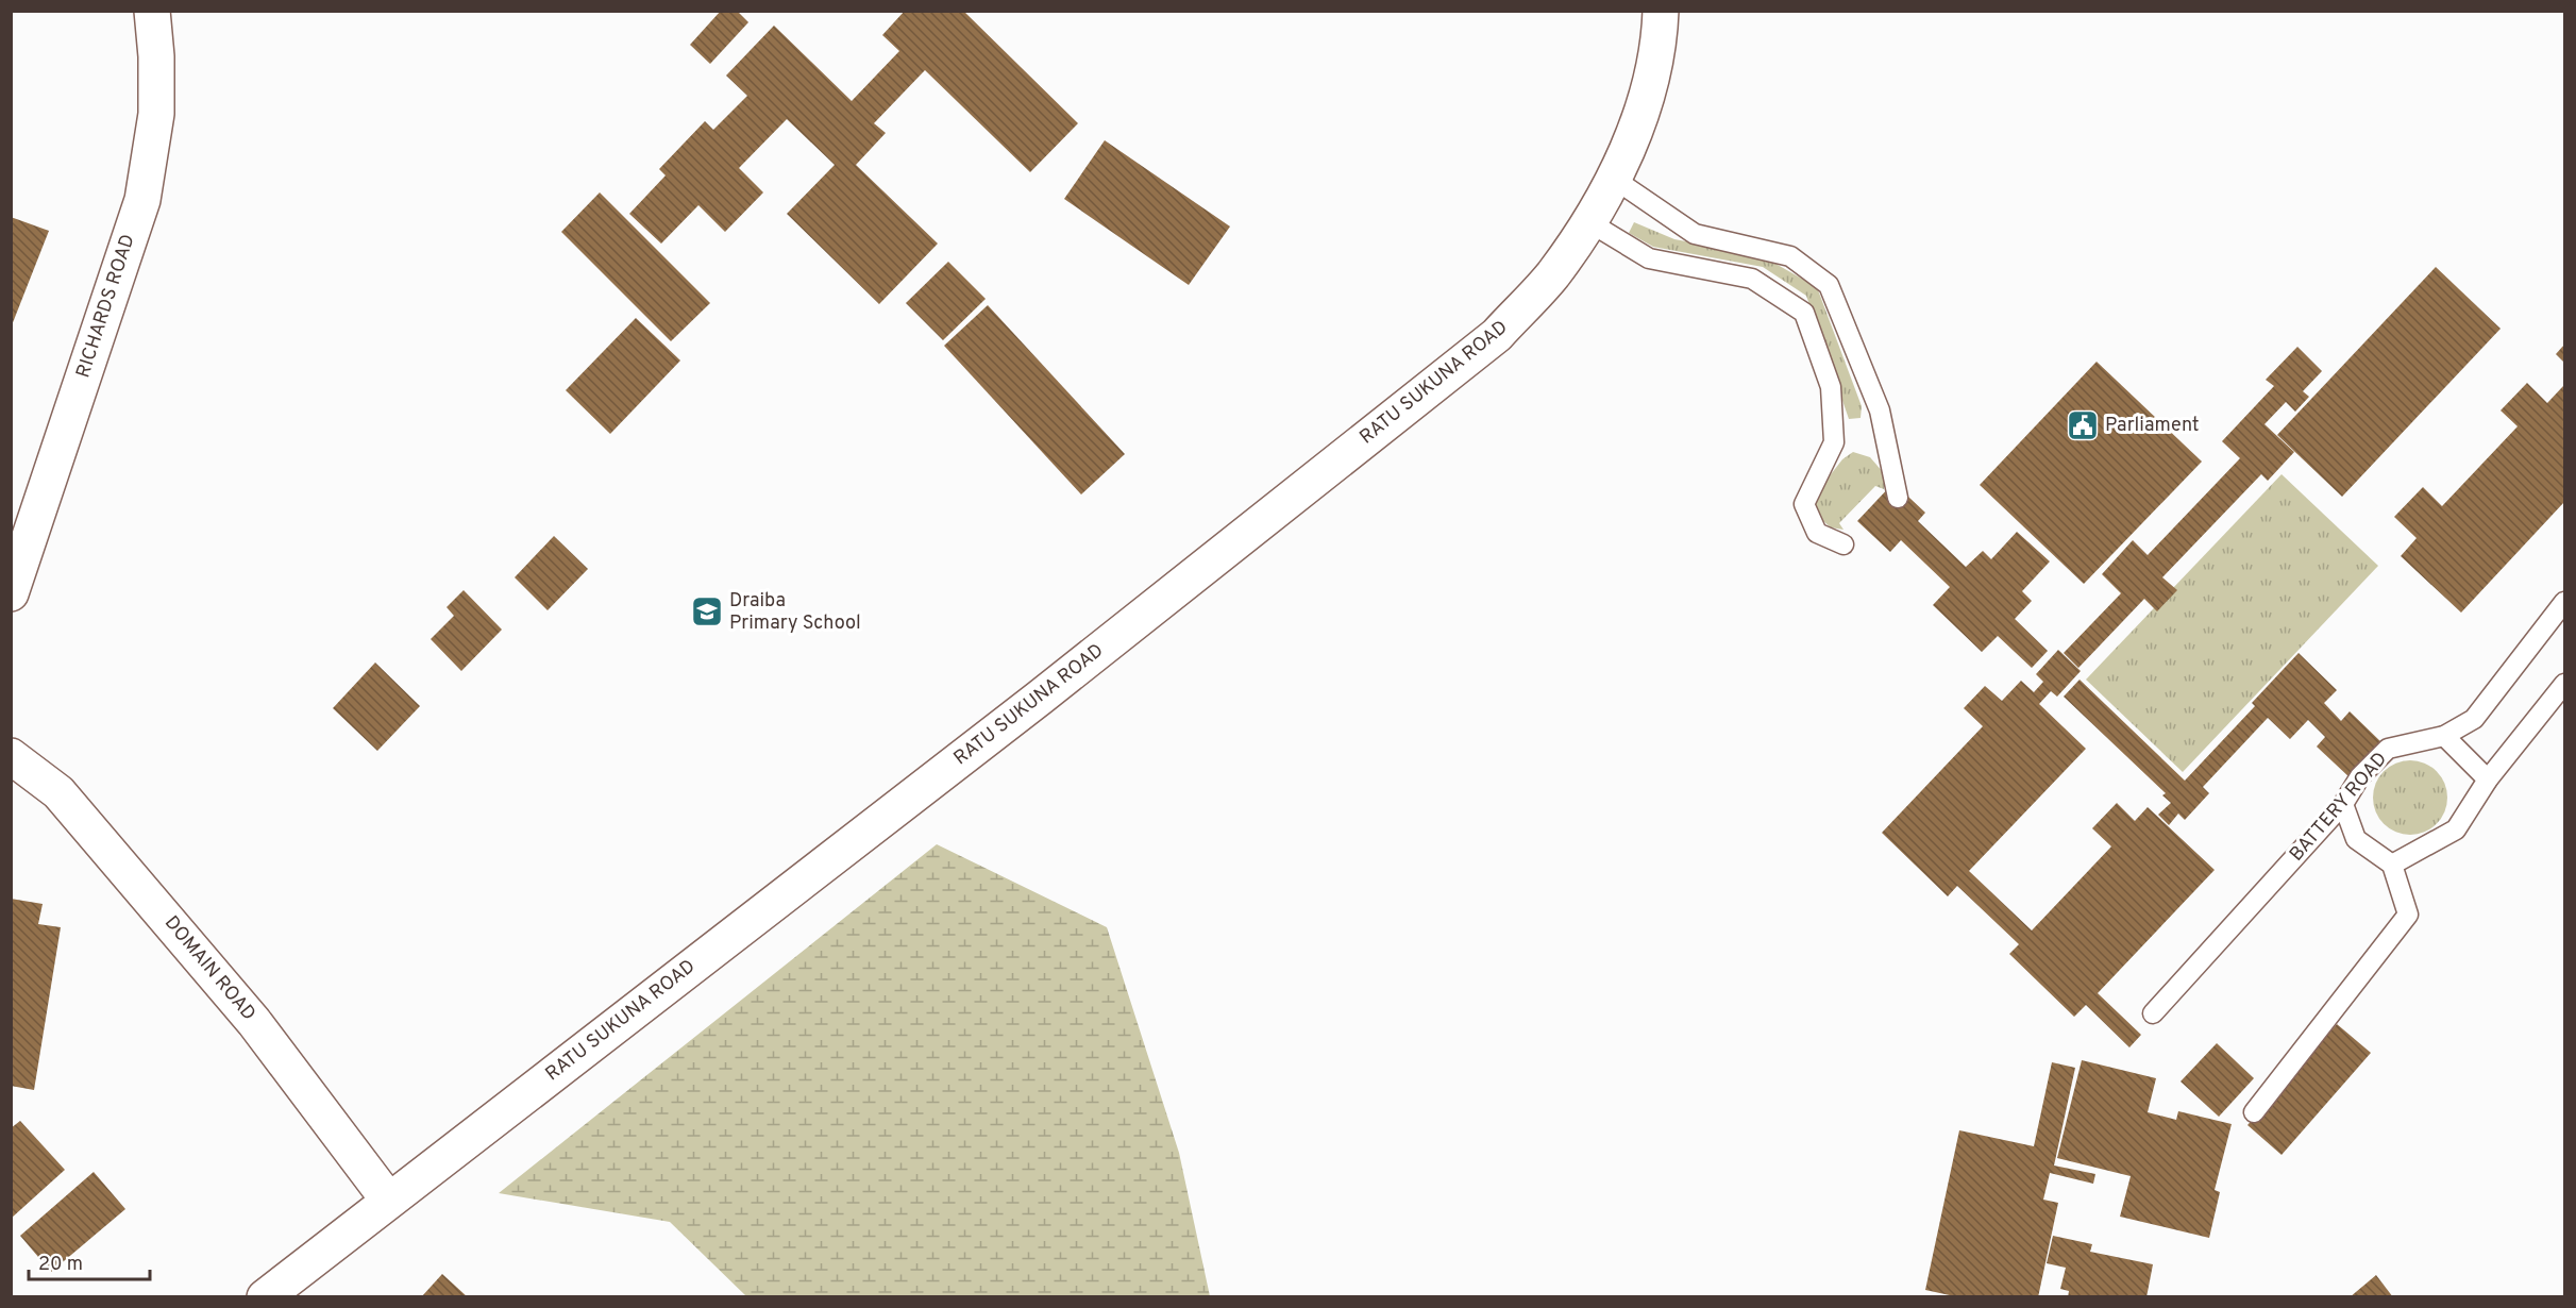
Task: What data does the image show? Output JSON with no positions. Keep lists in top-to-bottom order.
{
  "streets": {
    "main road": ["RICHARDS ROAD", "RATU SUKUNA ROAD", "DOMAIN ROAD"],
    "lane": ["BATTERY ROAD"]
  },
  "crossings": [
    ["RATU SUKUNA ROAD", "DOMAIN ROAD"]
  ],
  "places": {
    "public building": ["Parliament"],
    "school or university": ["Draiba Primary School"]
  },
  "scale_bar": "20 m"
}
